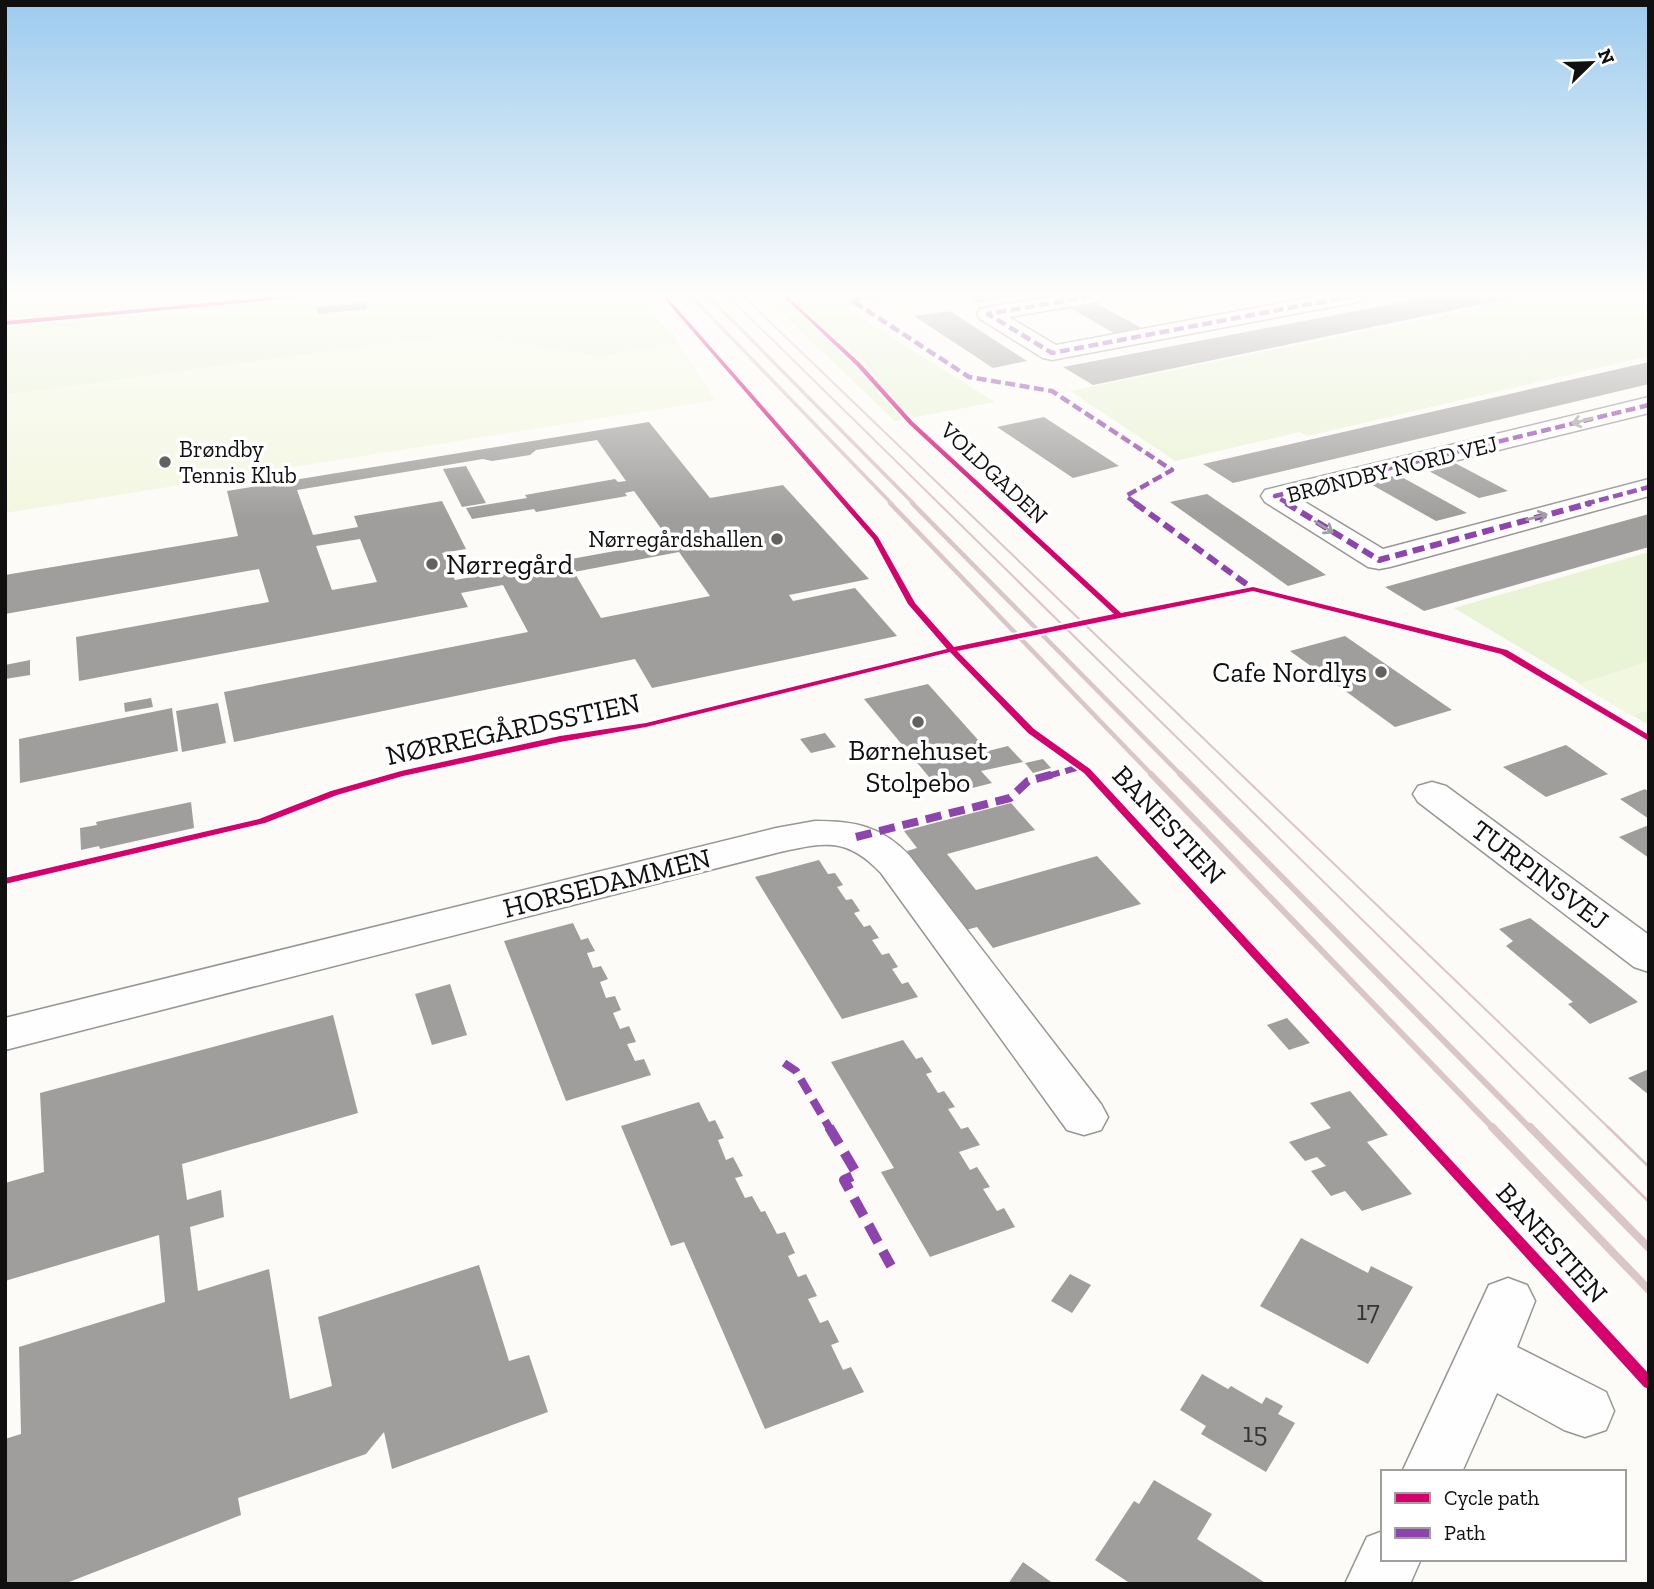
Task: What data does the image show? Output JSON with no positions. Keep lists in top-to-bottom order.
{
  "streets": {
    "street": ["BRØNDBY NORD VEJ", "TURPINSVEJ", "HORSEDAMMEN"],
    "cycle path": ["VOLDGADEN", "NØRREGÅRDSSTIEN", "BANESTIEN"]
  },
  "places": [
    "Brøndby Tennis Klub",
    "Nørregårdshallen",
    "Nørregård",
    "Cafe Nordlys",
    "Børnehuset Stolpebo"
  ],
  "house_numbers": ["17", "15"],
  "legend": ["Cycle path", "Path"],
  "north": "top right"
}
